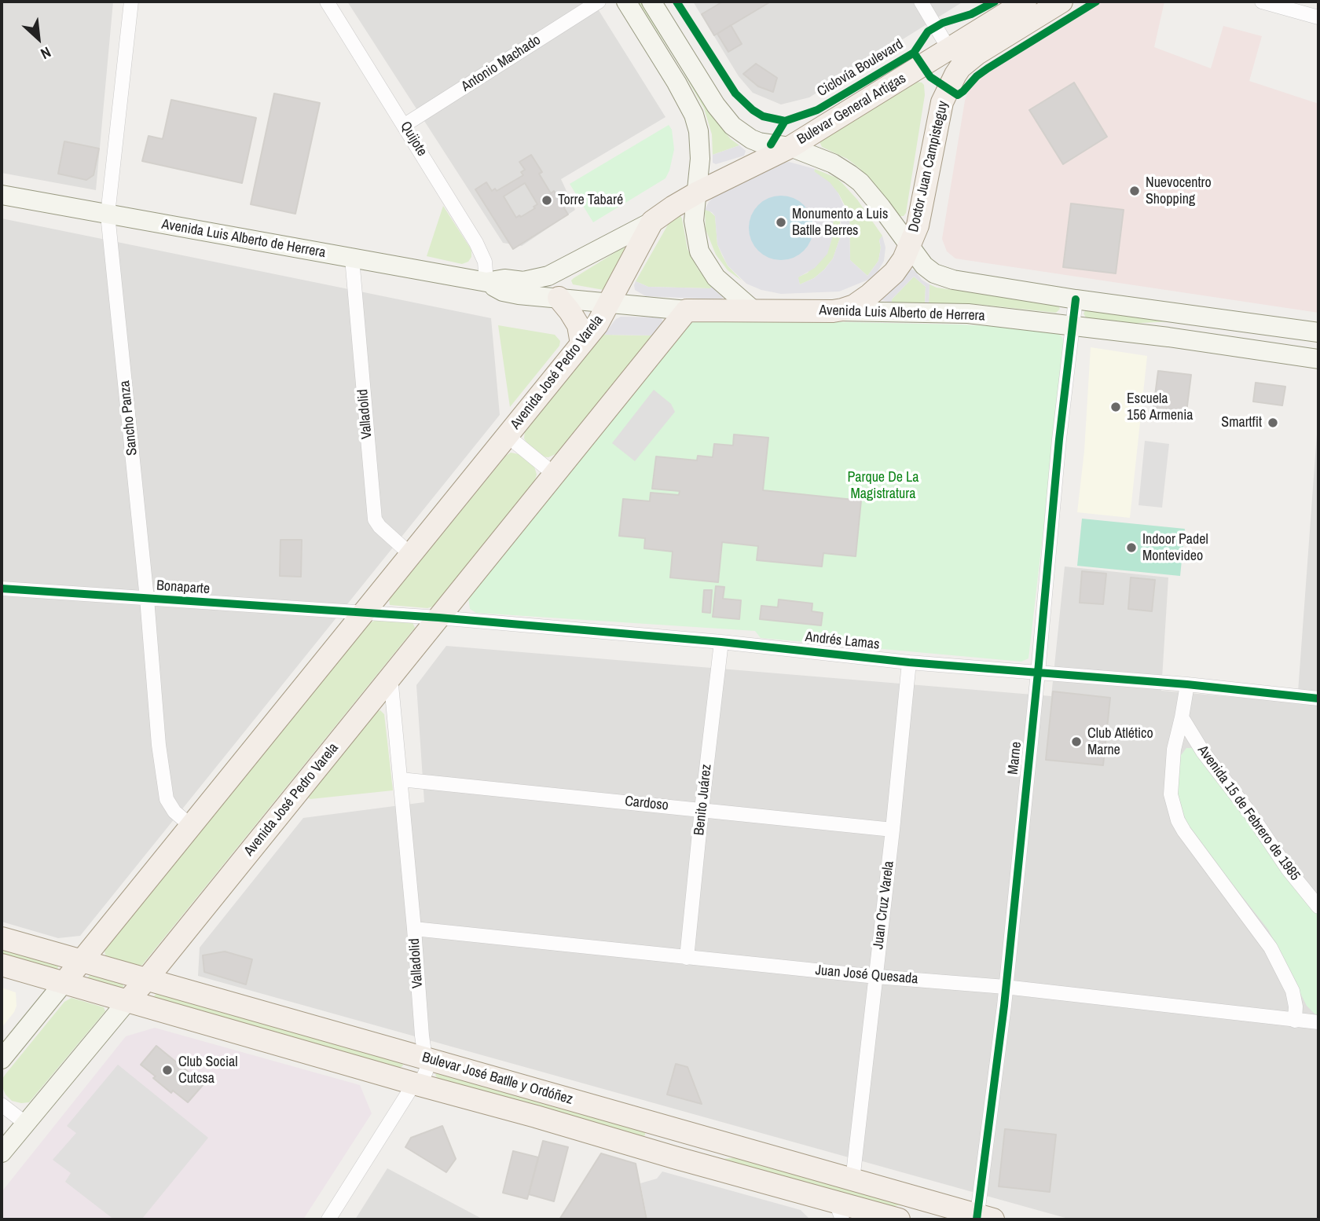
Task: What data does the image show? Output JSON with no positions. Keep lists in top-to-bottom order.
{
  "streets": {
    "main road": [
      "Bulevar General Artigas",
      "Doctor Juan Campisteguy",
      "Avenida Luis Alberto de Herrera",
      "Avenida José Pedro Varela",
      "Bulevar José Batlle y Ordóñez"
    ],
    "street": [
      "Antonio Machado",
      "Quijote",
      "Valladolid",
      "Sancho Panza",
      "Bonaparte",
      "Andrés Lamas",
      "Marne",
      "Benito Juárez",
      "Cardoso",
      "Avenida 15 de Febrero de 1985",
      "Juan Cruz Varela",
      "Juan José Quesada"
    ],
    "cycle path": ["Ciclovía Boulevard"]
  },
  "crossings": [
    ["Antonio Machado", "Quijote"],
    ["Bulevar General Artigas", "Doctor Juan Campisteguy"],
    ["Bulevar General Artigas", "Avenida Luis Alberto de Herrera"],
    ["Quijote", "Avenida Luis Alberto de Herrera"],
    ["Doctor Juan Campisteguy", "Avenida Luis Alberto de Herrera"],
    ["Avenida Luis Alberto de Herrera", "Avenida José Pedro Varela"],
    ["Avenida Luis Alberto de Herrera", "Valladolid"],
    ["Avenida Luis Alberto de Herrera", "Sancho Panza"],
    ["Avenida Luis Alberto de Herrera", "Marne"],
    ["Avenida José Pedro Varela", "Valladolid"],
    ["Avenida José Pedro Varela", "Sancho Panza"],
    ["Avenida José Pedro Varela", "Bonaparte"],
    ["Avenida José Pedro Varela", "Andrés Lamas"],
    ["Avenida José Pedro Varela", "Bulevar José Batlle y Ordóñez"],
    ["Valladolid", "Cardoso"],
    ["Valladolid", "Juan José Quesada"],
    ["Valladolid", "Bulevar José Batlle y Ordóñez"],
    ["Sancho Panza", "Bonaparte"],
    ["Bonaparte", "Andrés Lamas"],
    ["Andrés Lamas", "Marne"],
    ["Andrés Lamas", "Benito Juárez"],
    ["Andrés Lamas", "Avenida 15 de Febrero de 1985"],
    ["Andrés Lamas", "Juan Cruz Varela"],
    ["Marne", "Juan José Quesada"],
    ["Marne", "Bulevar José Batlle y Ordóñez"],
    ["Benito Juárez", "Cardoso"],
    ["Benito Juárez", "Juan José Quesada"],
    ["Cardoso", "Juan Cruz Varela"],
    ["Avenida 15 de Febrero de 1985", "Juan José Quesada"],
    ["Juan Cruz Varela", "Juan José Quesada"],
    ["Juan Cruz Varela", "Bulevar José Batlle y Ordóñez"]
  ],
  "parks": ["Parque De La Magistratura"],
  "places": [
    "Nuevocentro Shopping",
    "Torre Tabaré",
    "Monumento a Luis Batlle Berres",
    "Escuela 156 Armenia",
    "Smartfit",
    "Indoor Padel Montevideo",
    "Club Atlético Marne",
    "Club Social Cutcsa"
  ],
  "north": "bottom right"
}
